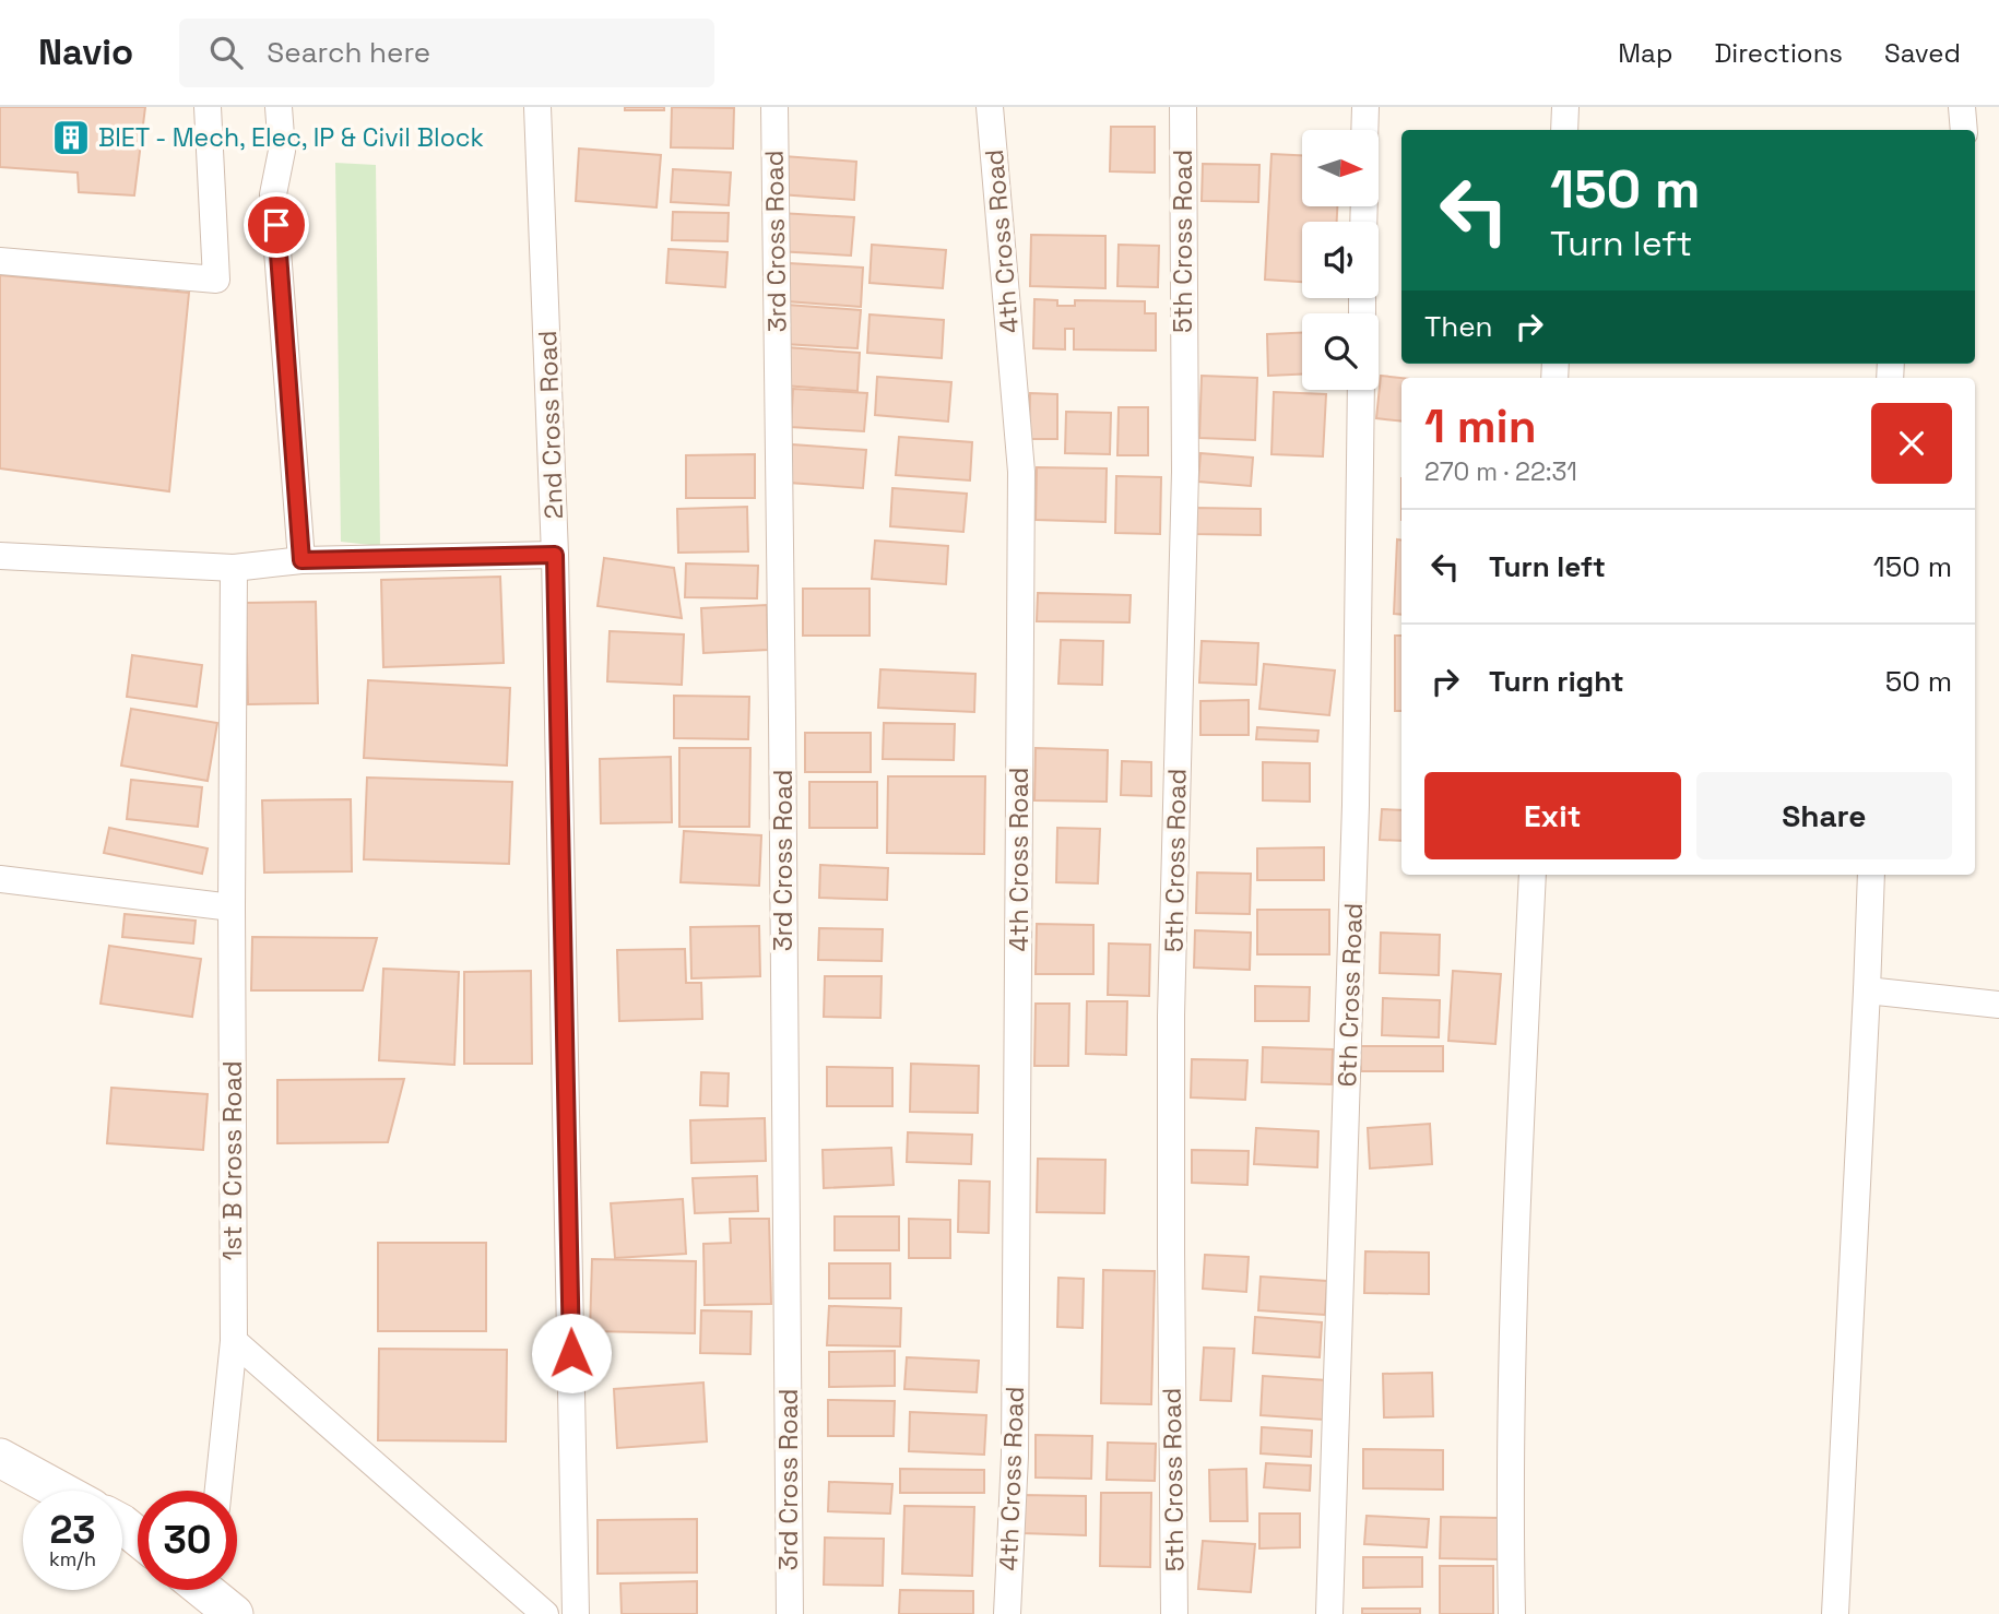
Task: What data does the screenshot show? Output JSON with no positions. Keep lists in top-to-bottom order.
{
  "streets": {
    "street": [
      "3rd Cross Road",
      "4th Cross Road",
      "5th Cross Road",
      "2nd Cross Road",
      "6th Cross Road",
      "1st B Cross Road"
    ]
  },
  "places": {
    "building": ["BIET - Mech, Elec, IP & Civil Block"]
  },
  "north": "right",
  "page": {
    "header": "Navio",
    "search": "Search here",
    "nav": ["Map", "Directions", "Saved"],
    "turn": ["150 m", "Turn left"],
    "then": "Then",
    "heading": ["1 min", "270 m · 22:31"],
    "list": [
      {
        "name": "Turn left",
        "value": "150 m"
      },
      {
        "name": "Turn right",
        "value": "50 m"
      }
    ],
    "buttons": ["Exit", "Share"],
    "speed": "23 km/h",
    "limit": "30"
  }
}
